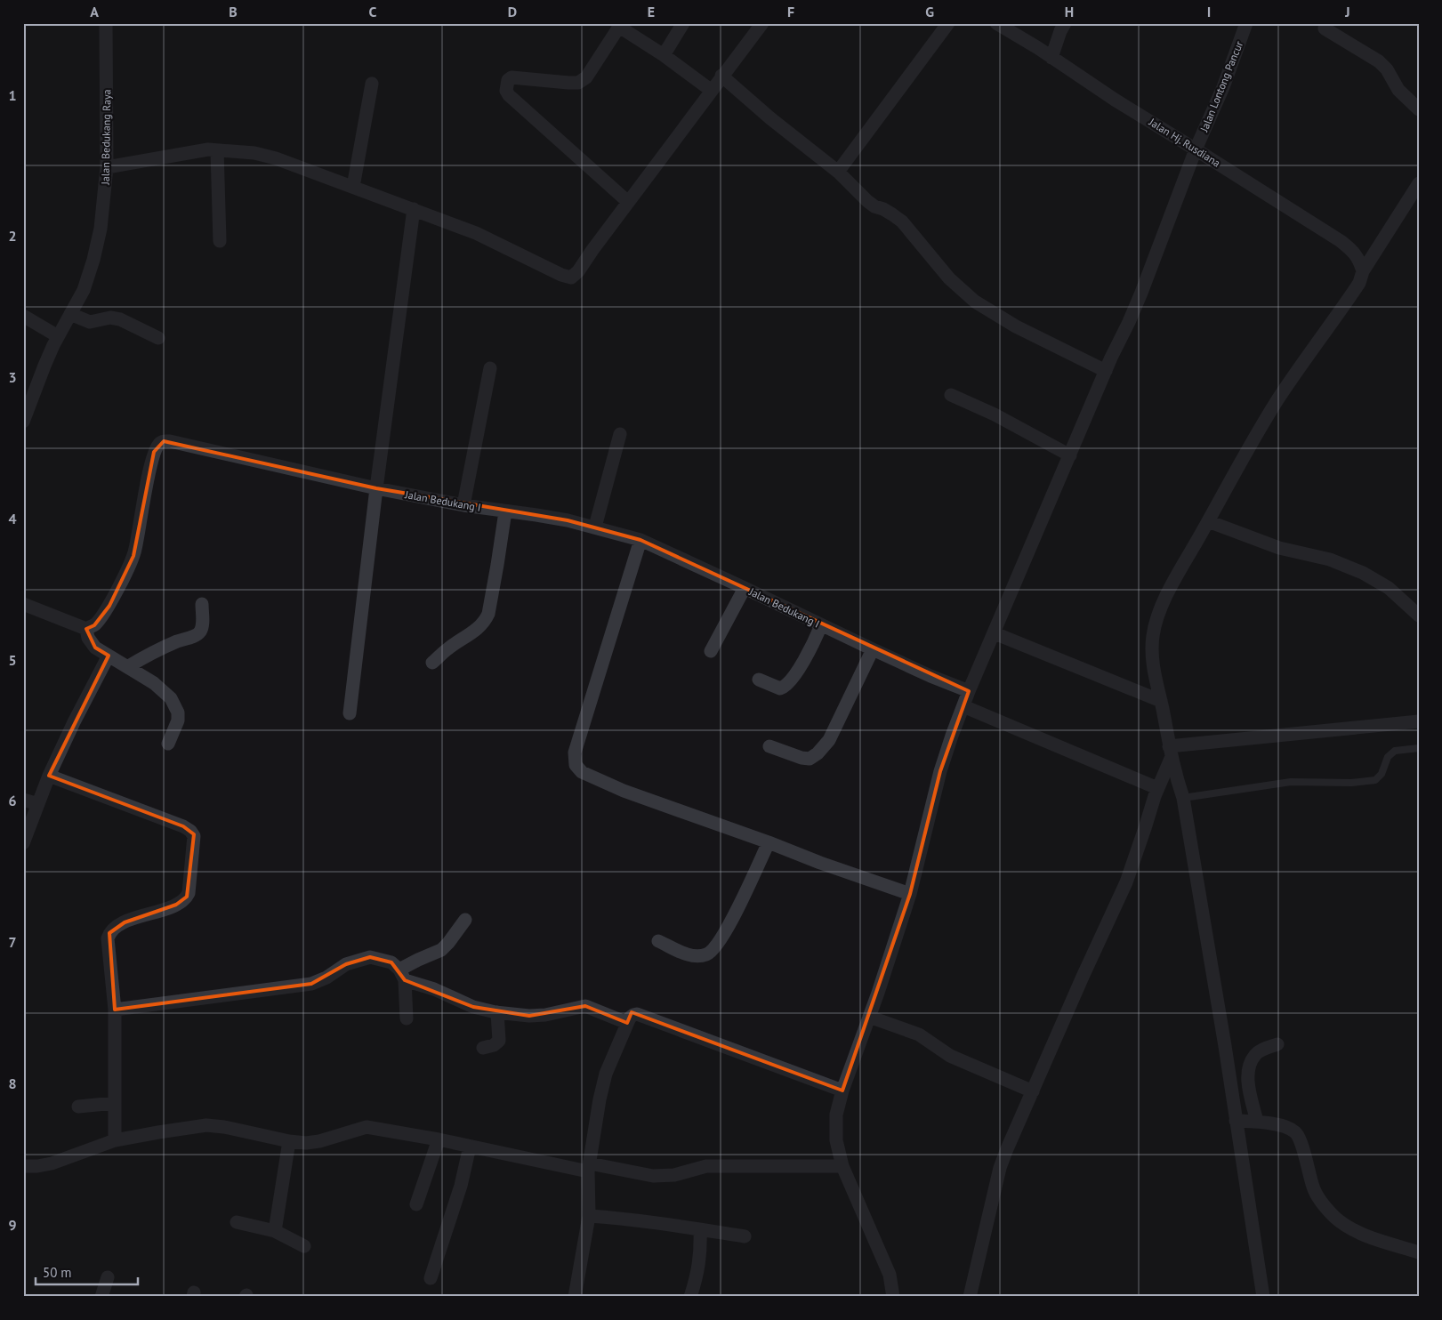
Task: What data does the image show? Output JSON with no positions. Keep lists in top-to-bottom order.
{
  "streets": {
    "street": [
      "Jalan Lontong Pancur",
      "Jalan Bedukang Raya",
      "Jalan Hj. Rusdiana",
      "Jalan Bedukang I"
    ]
  },
  "crossings": [
    ["Jalan Lontong Pancur", "Jalan Hj. Rusdiana"],
    ["Jalan Lontong Pancur", "Jalan Bedukang I"]
  ],
  "scale_bar": "50 m",
  "grid": {
    "columns": [
      "A",
      "B",
      "C",
      "D",
      "E",
      "F",
      "G",
      "H",
      "I",
      "J"
    ],
    "rows": [
      "1",
      "2",
      "3",
      "4",
      "5",
      "6",
      "7",
      "8",
      "9"
    ]
  }
}
